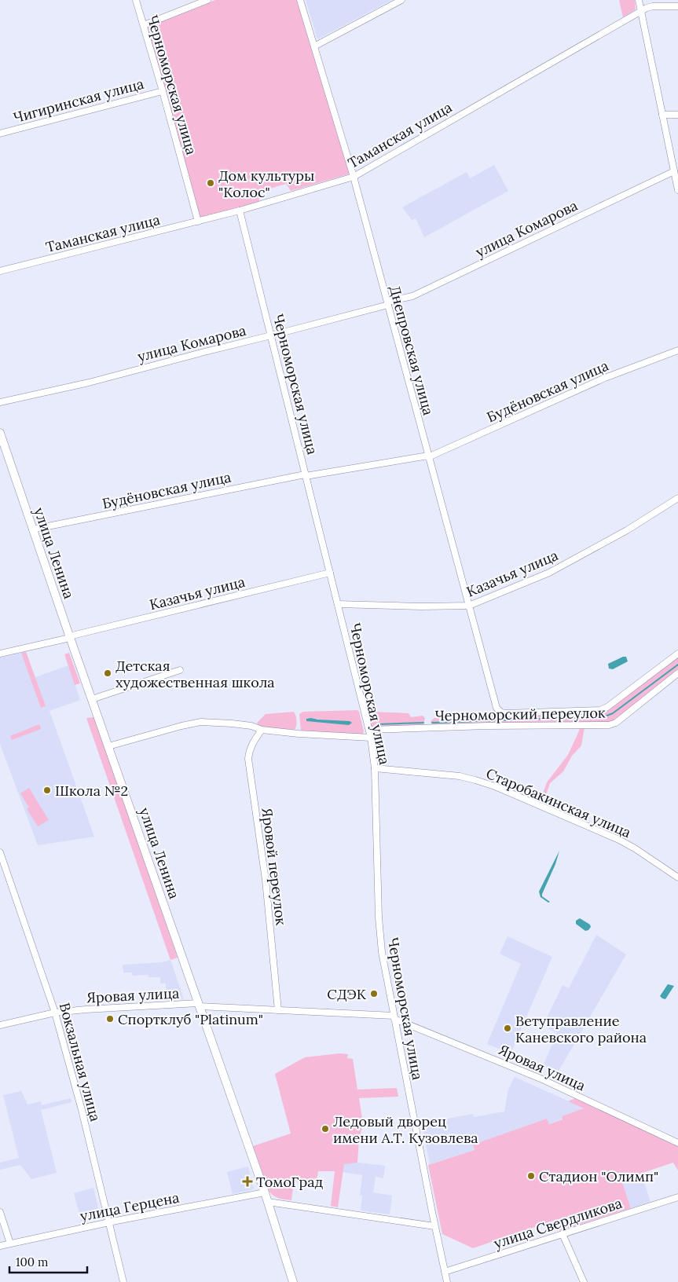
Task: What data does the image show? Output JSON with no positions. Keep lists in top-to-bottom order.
{
  "streets": {
    "main road": ["улица Ленина"],
    "street": [
      "Черноморская улица",
      "Чигиринская улица",
      "Таманская улица",
      "улица Комарова",
      "Днепровская улица",
      "Будёновская улица",
      "Казачья улица",
      "Черноморский переулок",
      "Старобакинская улица",
      "Яровой переулок",
      "Яровая улица",
      "Вокзальная улица",
      "улица Герцена",
      "улица Свердликова"
    ]
  },
  "crossings": [
    ["Черноморская улица", "Чигиринская улица"],
    ["Черноморская улица", "Таманская улица"],
    ["Черноморская улица", "улица Комарова"],
    ["Черноморская улица", "Будёновская улица"],
    ["Черноморская улица", "Казачья улица"],
    ["Черноморская улица", "Черноморский переулок"],
    ["Черноморская улица", "Старобакинская улица"],
    ["Черноморская улица", "Яровая улица"],
    ["Черноморская улица", "улица Свердликова"],
    ["Таманская улица", "Днепровская улица"],
    ["улица Комарова", "Днепровская улица"],
    ["Днепровская улица", "Будёновская улица"],
    ["Днепровская улица", "Казачья улица"],
    ["Будёновская улица", "улица Ленина"],
    ["улица Ленина", "Казачья улица"],
    ["улица Ленина", "Яровая улица"],
    ["улица Ленина", "улица Герцена"],
    ["Яровой переулок", "Яровая улица"],
    ["Яровая улица", "Вокзальная улица"],
    ["Вокзальная улица", "улица Герцена"]
  ],
  "places": {
    "other": [
      "Дом культуры \"Колос\"",
      "Детская художественная школа",
      "Школа №2",
      "СДЭК",
      "Спортклуб \"Platinum\"",
      "Ветуправление Каневского района",
      "Ледовый дворец имени А.Т. Кузовлева",
      "Стадион \"Олимп\""
    ],
    "health": ["ТомоГрад"]
  },
  "scale_bar": "100 m"
}
